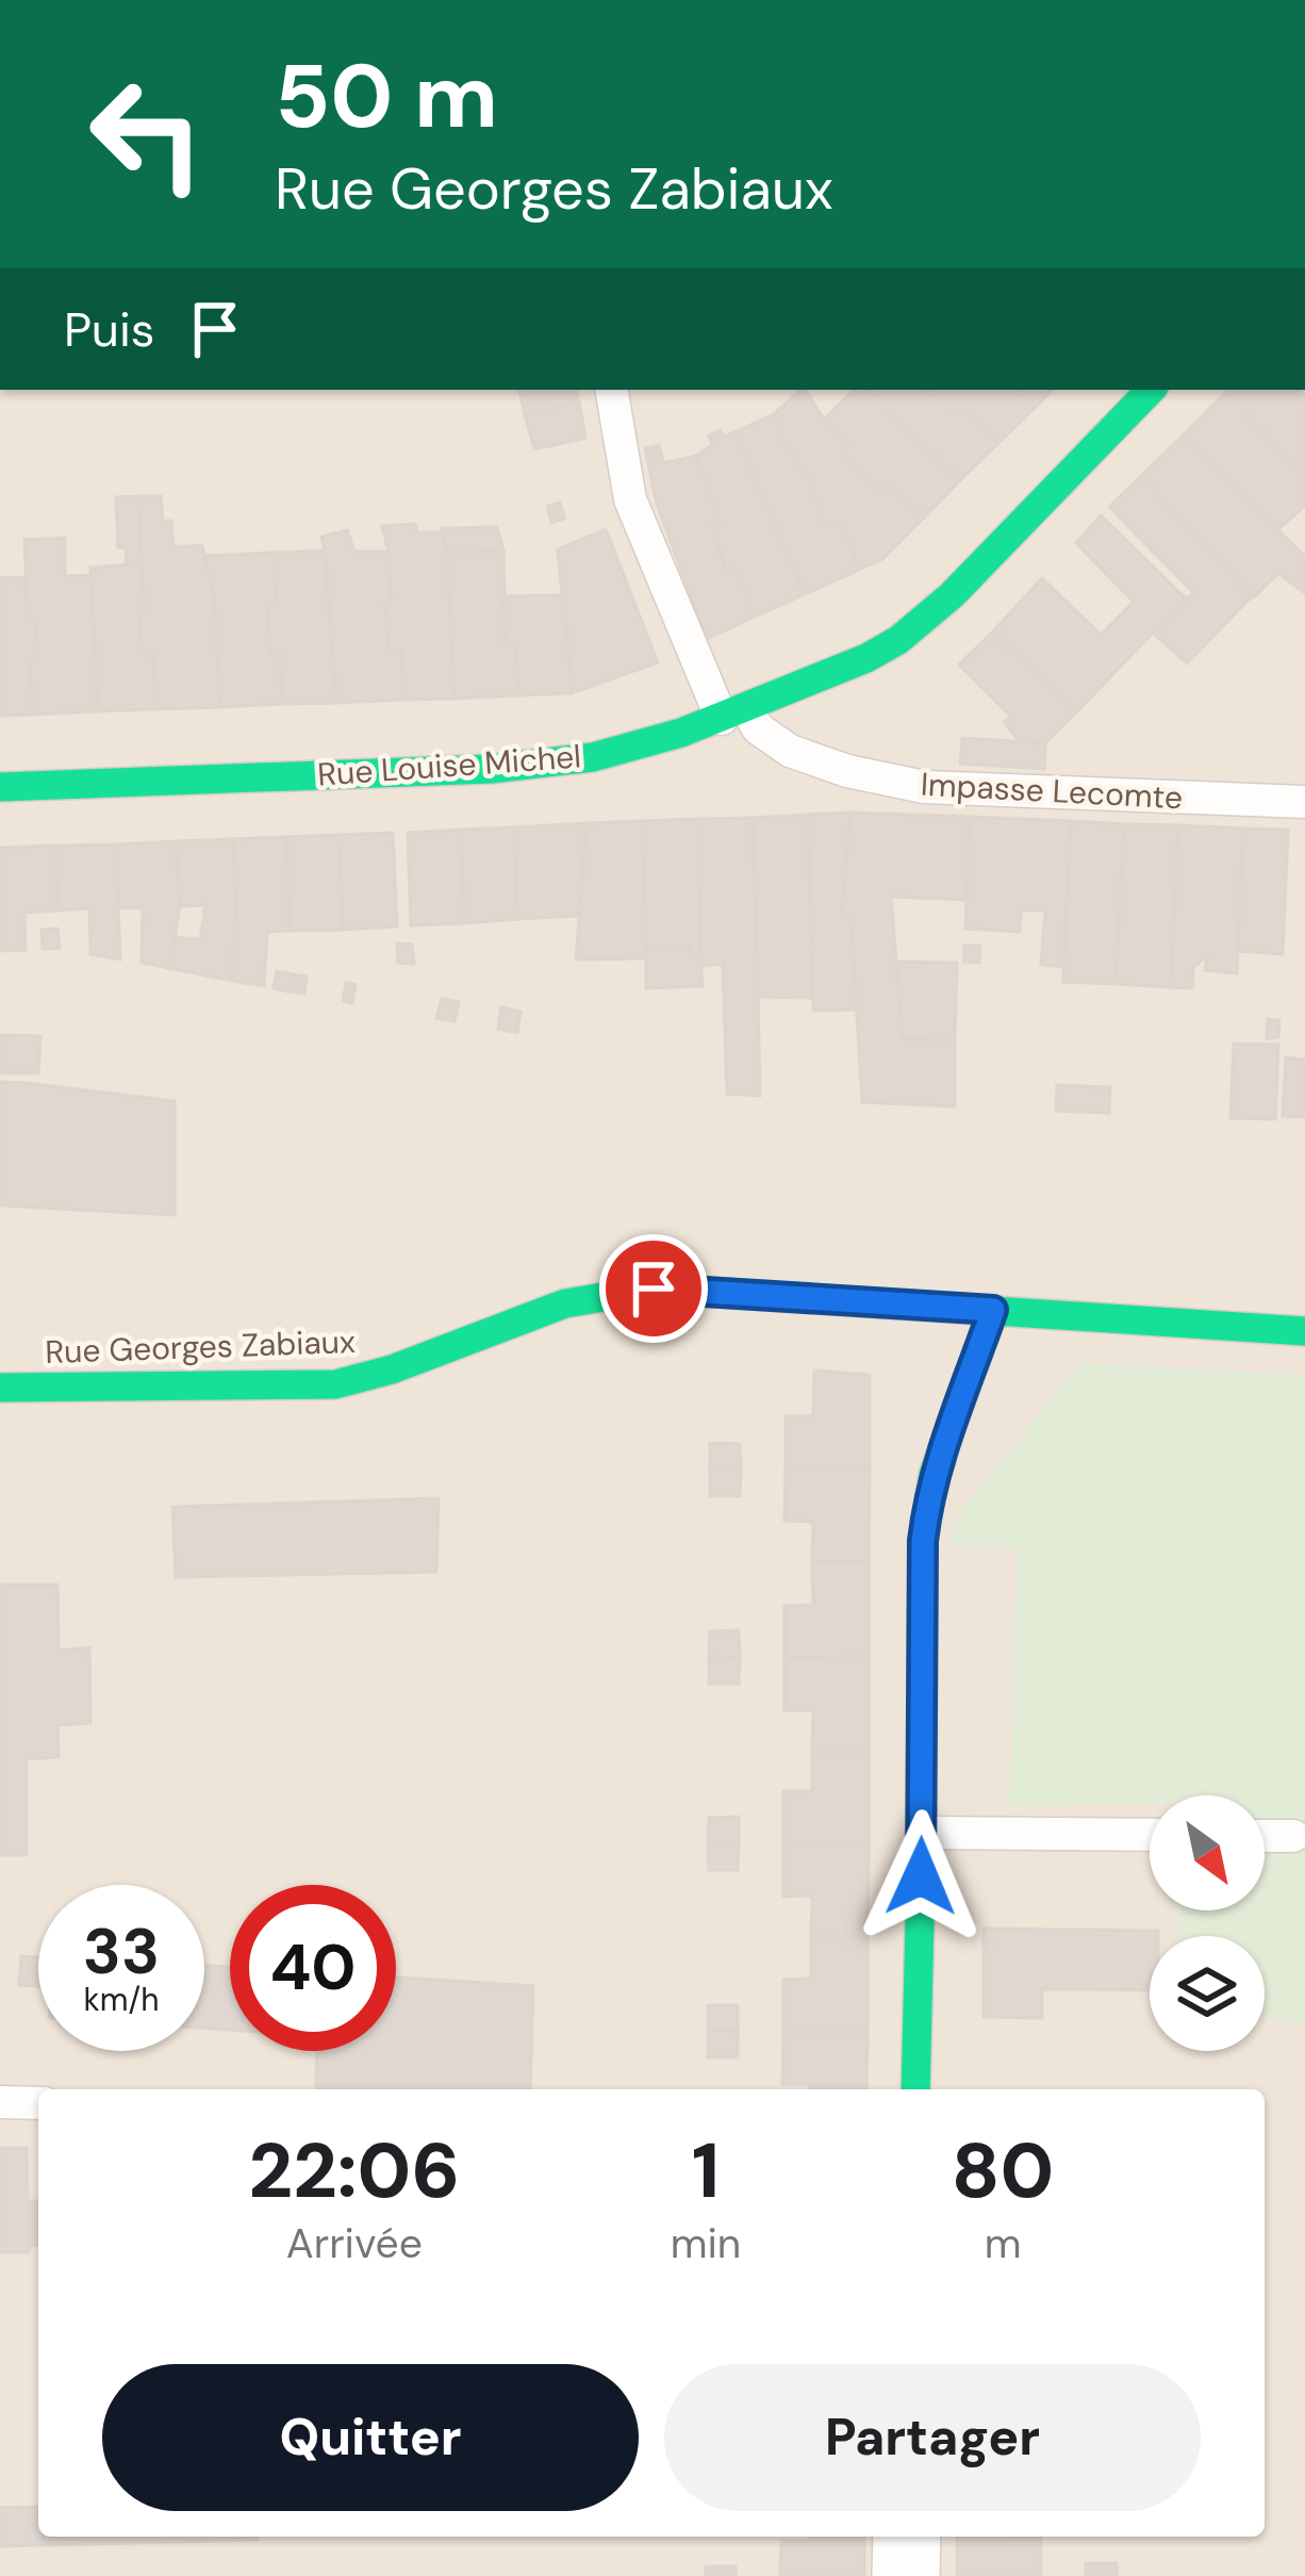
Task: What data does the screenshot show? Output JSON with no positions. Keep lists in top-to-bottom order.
{
  "streets": {
    "street": ["Rue Louise Michel", "Rue Georges Zabiaux"],
    "lane": ["Impasse Lecomte"]
  },
  "crossings": [
    ["Rue Louise Michel", "Impasse Lecomte"]
  ],
  "north": "bottom right",
  "page": {
    "turn": ["50 m", "Rue Georges Zabiaux"],
    "then": "Puis",
    "speed": "33 km/h",
    "limit": "40",
    "eta": [
      "22:06",
      "Arrivée",
      "1",
      "min",
      "80",
      "m"
    ],
    "buttons": ["Quitter", "Partager"]
  }
}
